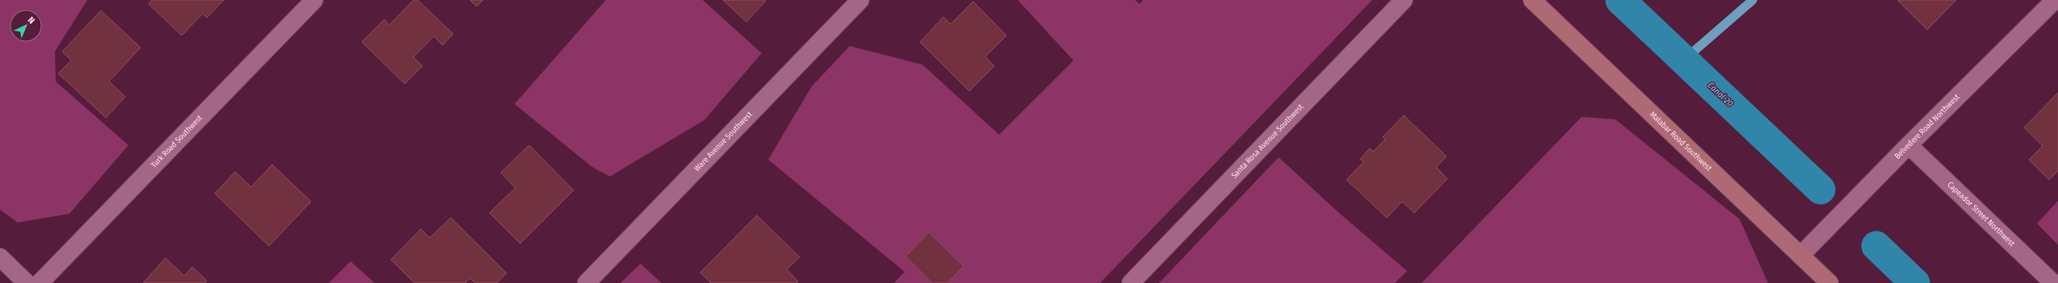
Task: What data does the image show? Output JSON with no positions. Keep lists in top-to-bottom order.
{
  "streets": {
    "main road": ["Malabar Road Southwest"],
    "street": [
      "Belvedere Road Northwest",
      "Santa Rosa Avenue Southwest",
      "Turk Road Southwest",
      "Ware Avenue Southwest",
      "Capeador Street Northwest"
    ]
  },
  "crossings": [
    ["Belvedere Road Northwest", "Malabar Road Southwest"],
    ["Belvedere Road Northwest", "Capeador Street Northwest"]
  ],
  "water": ["Canal 20"],
  "north": "top right"
}
